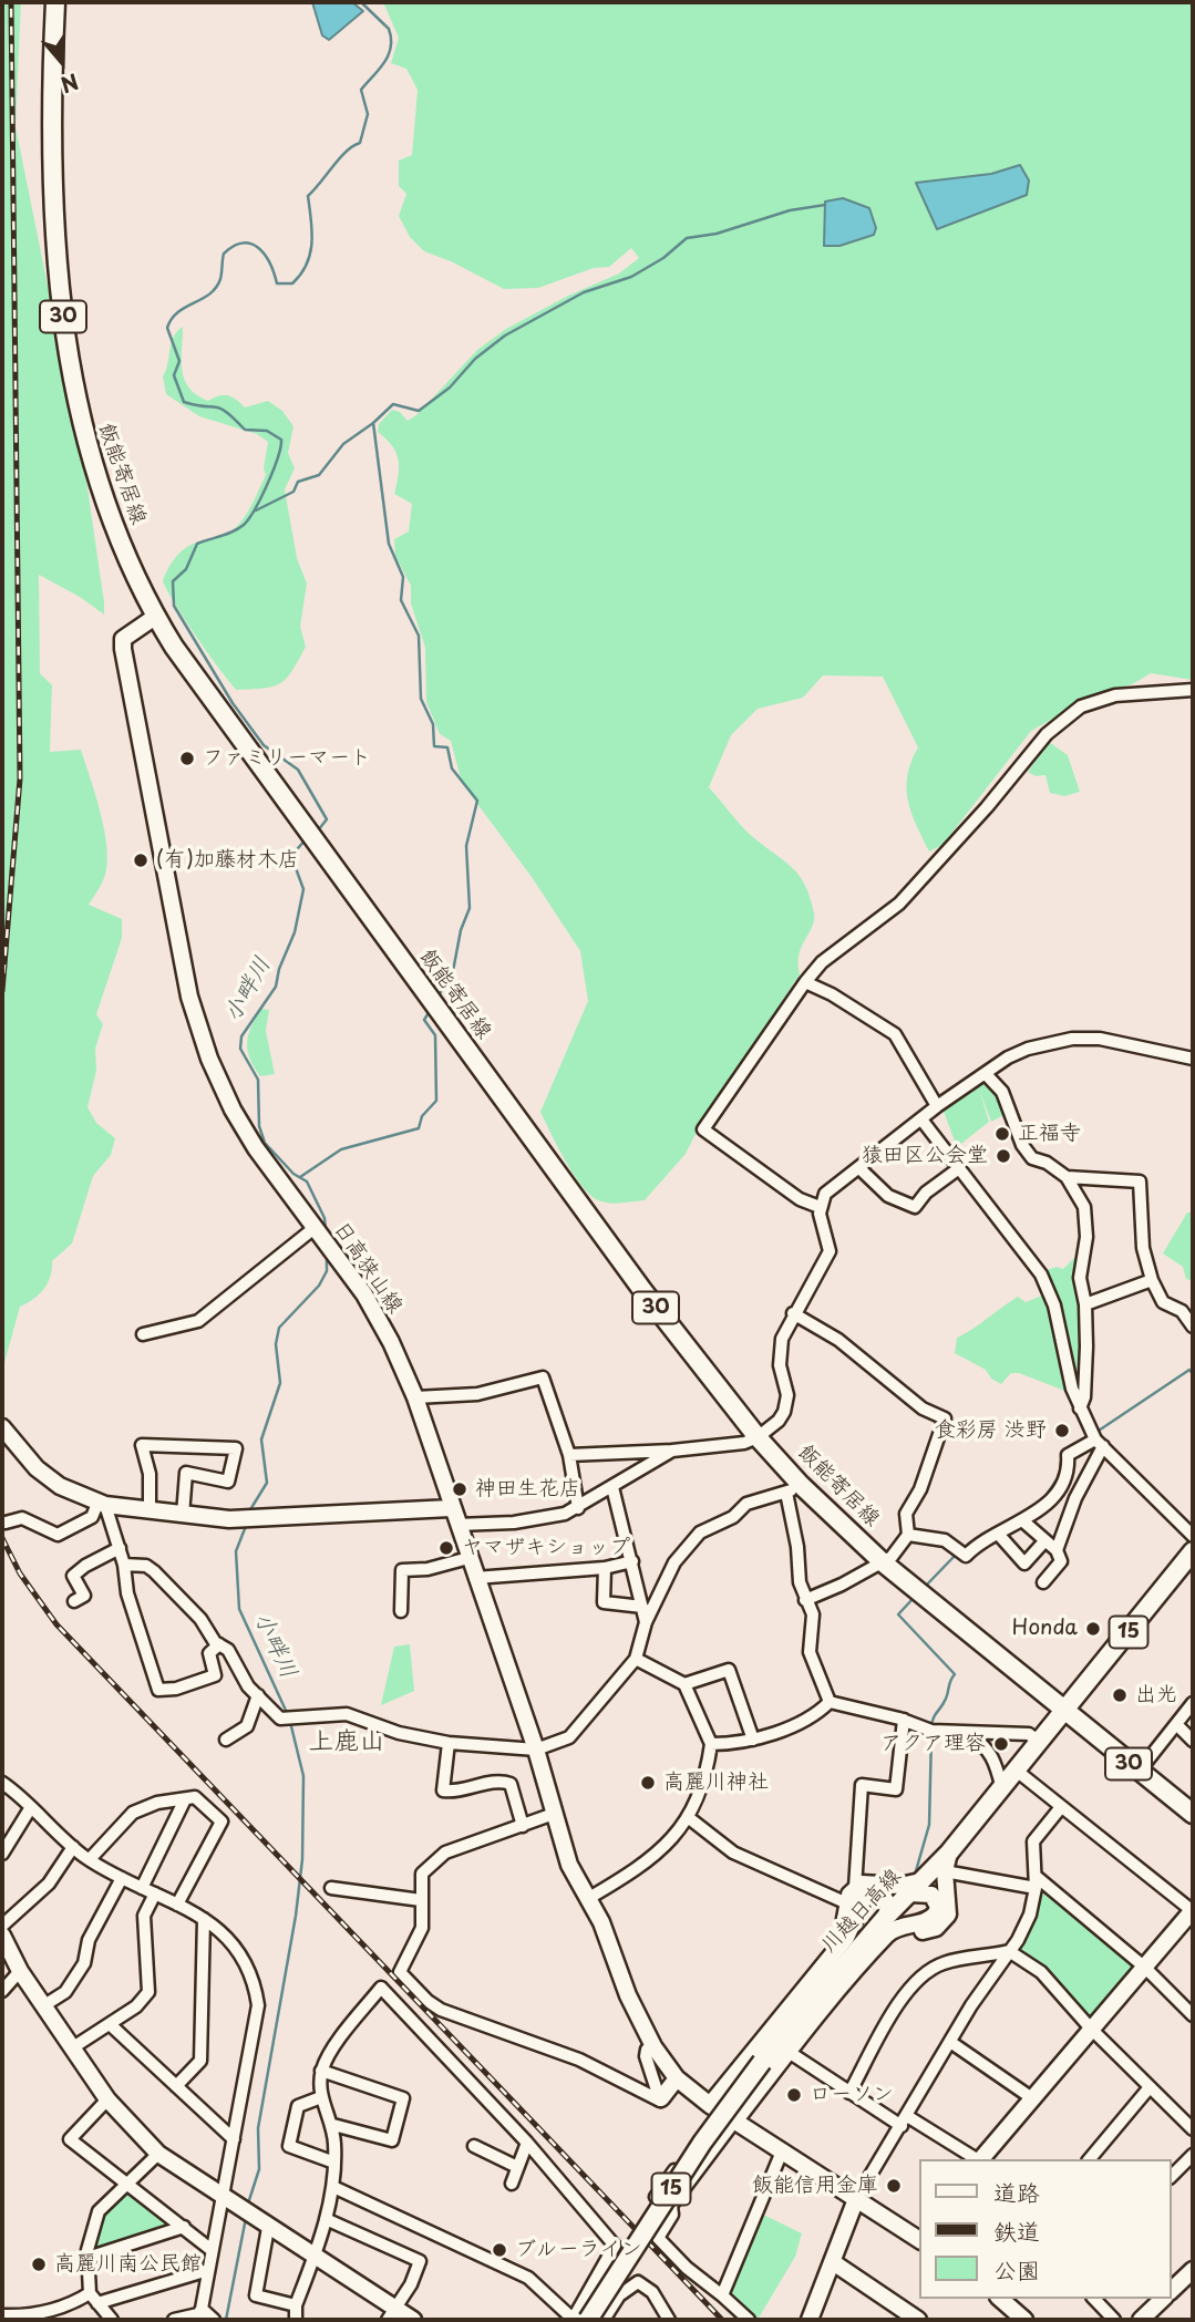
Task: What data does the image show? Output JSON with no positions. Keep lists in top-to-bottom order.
{
  "streets": {
    "main road": [
      "30",
      "飯能寄居線",
      "15",
      "川越日高線"
    ],
    "street": ["日高狭山線"]
  },
  "crossings": [
    ["飯能寄居線", "日高狭山線"],
    ["飯能寄居線", "川越日高線"]
  ],
  "districts": ["上鹿山"],
  "water": ["小畔川"],
  "places": [
    "ファミリーマート",
    "(有)加藤材木店",
    "正福寺",
    "猿田区公会堂",
    "食彩房 渋野",
    "神田生花店",
    "ヤマザキショップ",
    "Honda",
    "出光",
    "アクア理容",
    "高麗川神社",
    "ローソン",
    "飯能信用金庫",
    "ブルーライン",
    "高麗川南公民館"
  ],
  "legend": ["道路", "鉄道", "公園"],
  "north": "bottom"
}
